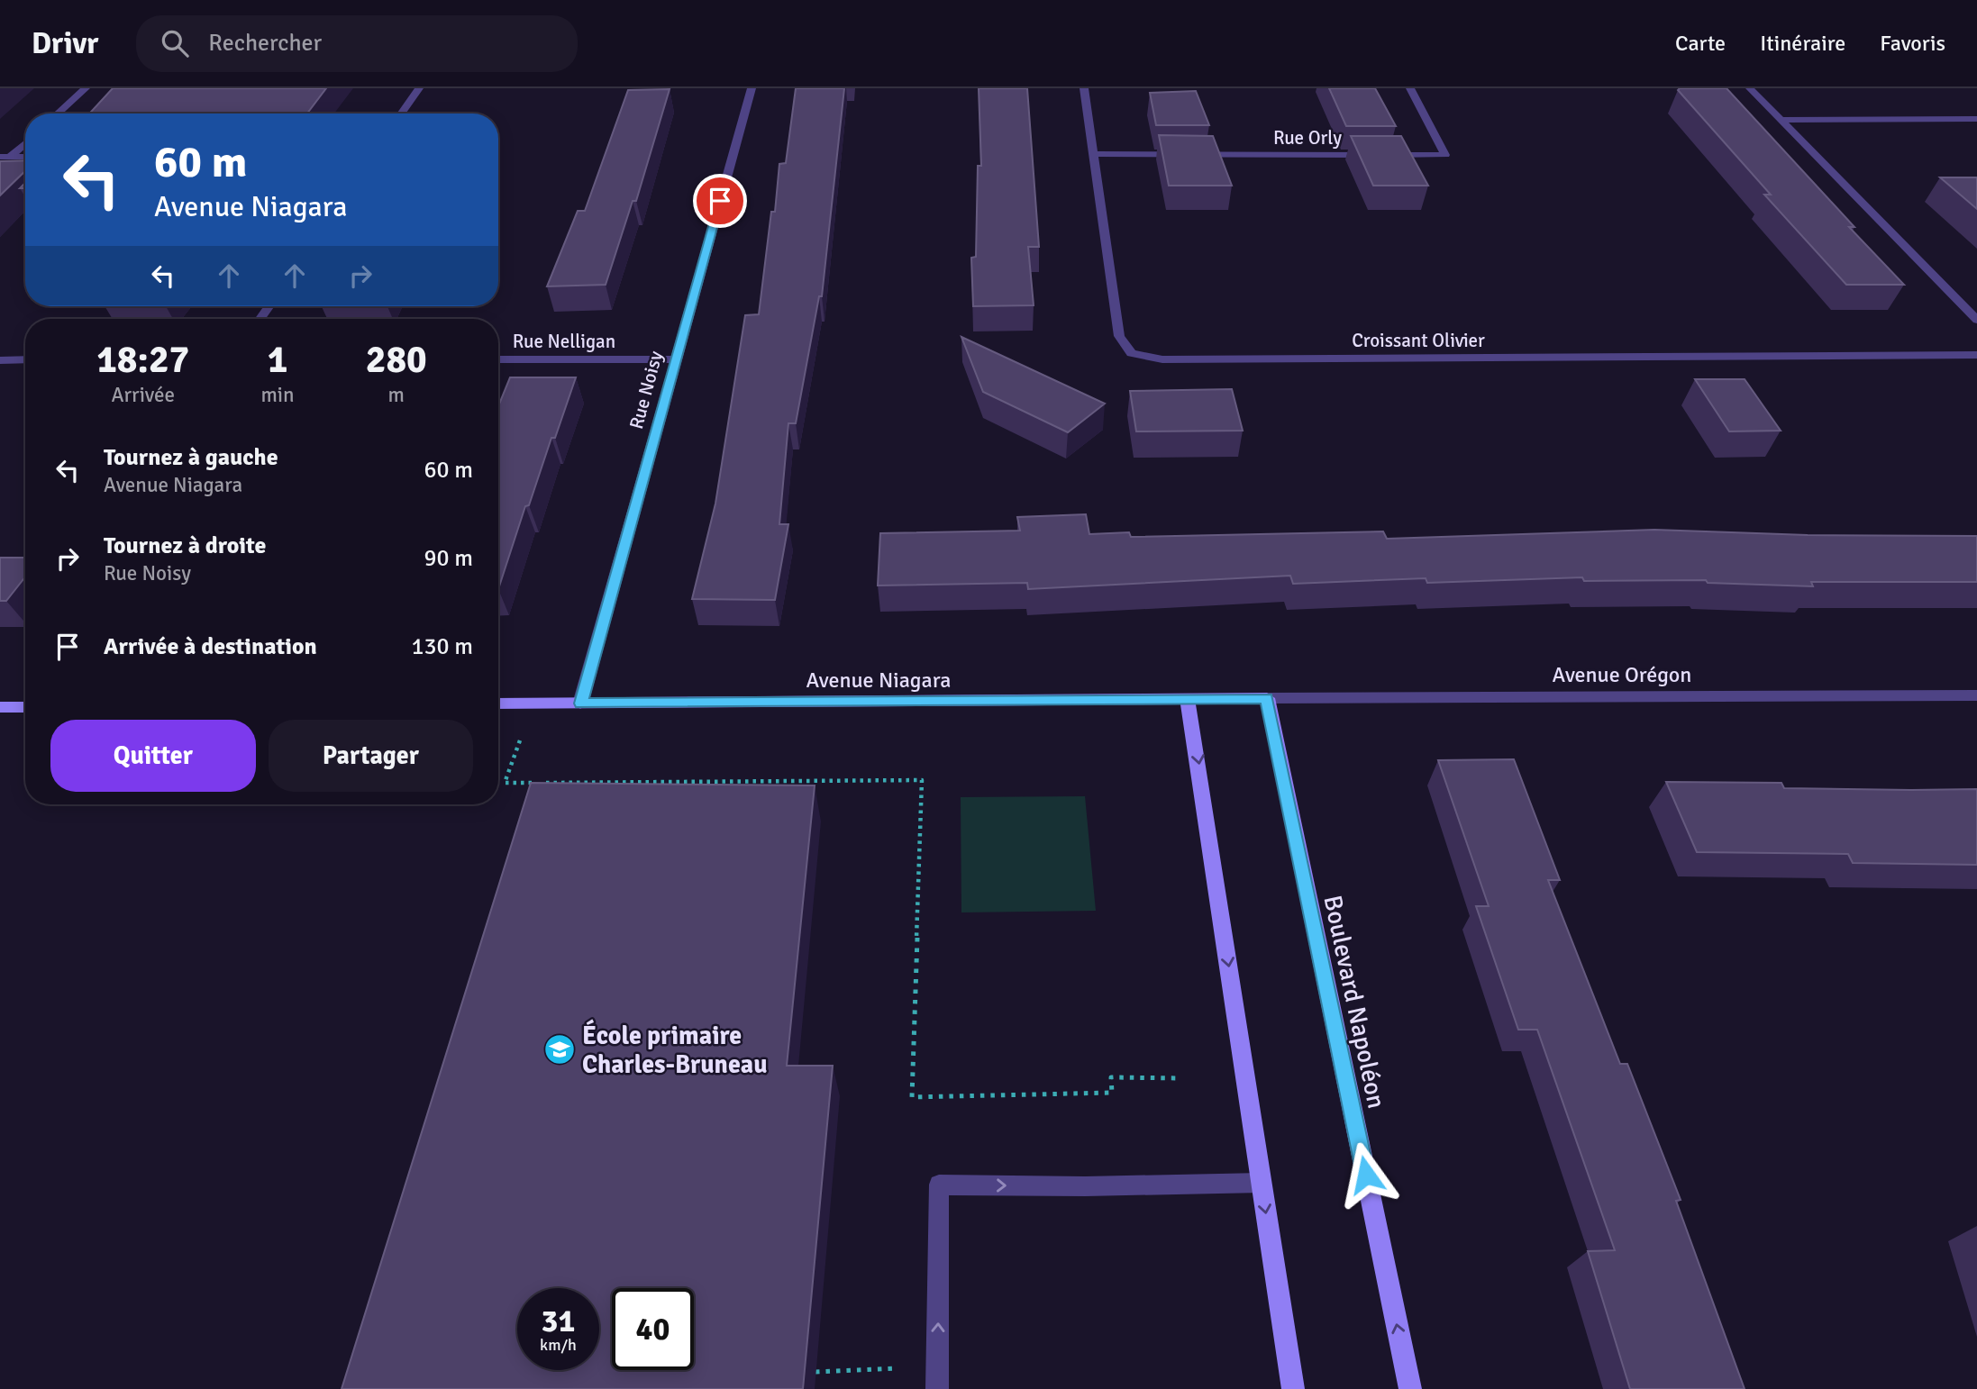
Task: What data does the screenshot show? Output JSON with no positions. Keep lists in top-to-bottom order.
{
  "streets": {
    "street": [
      "Rue Orly",
      "Croissant Olivier",
      "Rue Nelligan",
      "Rue Noisy",
      "Avenue Orégon",
      "Avenue Niagara",
      "Boulevard Napoléon"
    ]
  },
  "crossings": [
    ["Rue Orly", "Croissant Olivier"],
    ["Rue Nelligan", "Rue Noisy"],
    ["Rue Noisy", "Avenue Niagara"],
    ["Avenue Orégon", "Avenue Niagara"],
    ["Avenue Orégon", "Boulevard Napoléon"],
    ["Avenue Niagara", "Boulevard Napoléon"]
  ],
  "places": {
    "school or university": ["École primaire Charles-Bruneau"]
  },
  "page": {
    "header": "Drivr",
    "search": "Rechercher",
    "nav": ["Carte", "Itinéraire", "Favoris"],
    "turn": ["60 m", "Avenue Niagara"],
    "eta": [
      "18:27",
      "Arrivée",
      "1",
      "min",
      "280",
      "m"
    ],
    "list": [
      {
        "name": "Tournez à gauche",
        "note": "Avenue Niagara",
        "value": "60 m"
      },
      {
        "name": "Tournez à droite",
        "note": "Rue Noisy",
        "value": "90 m"
      },
      {
        "name": "Arrivée à destination",
        "value": "130 m"
      }
    ],
    "buttons": ["Quitter", "Partager"],
    "speed": "31 km/h",
    "limit": "40"
  }
}
